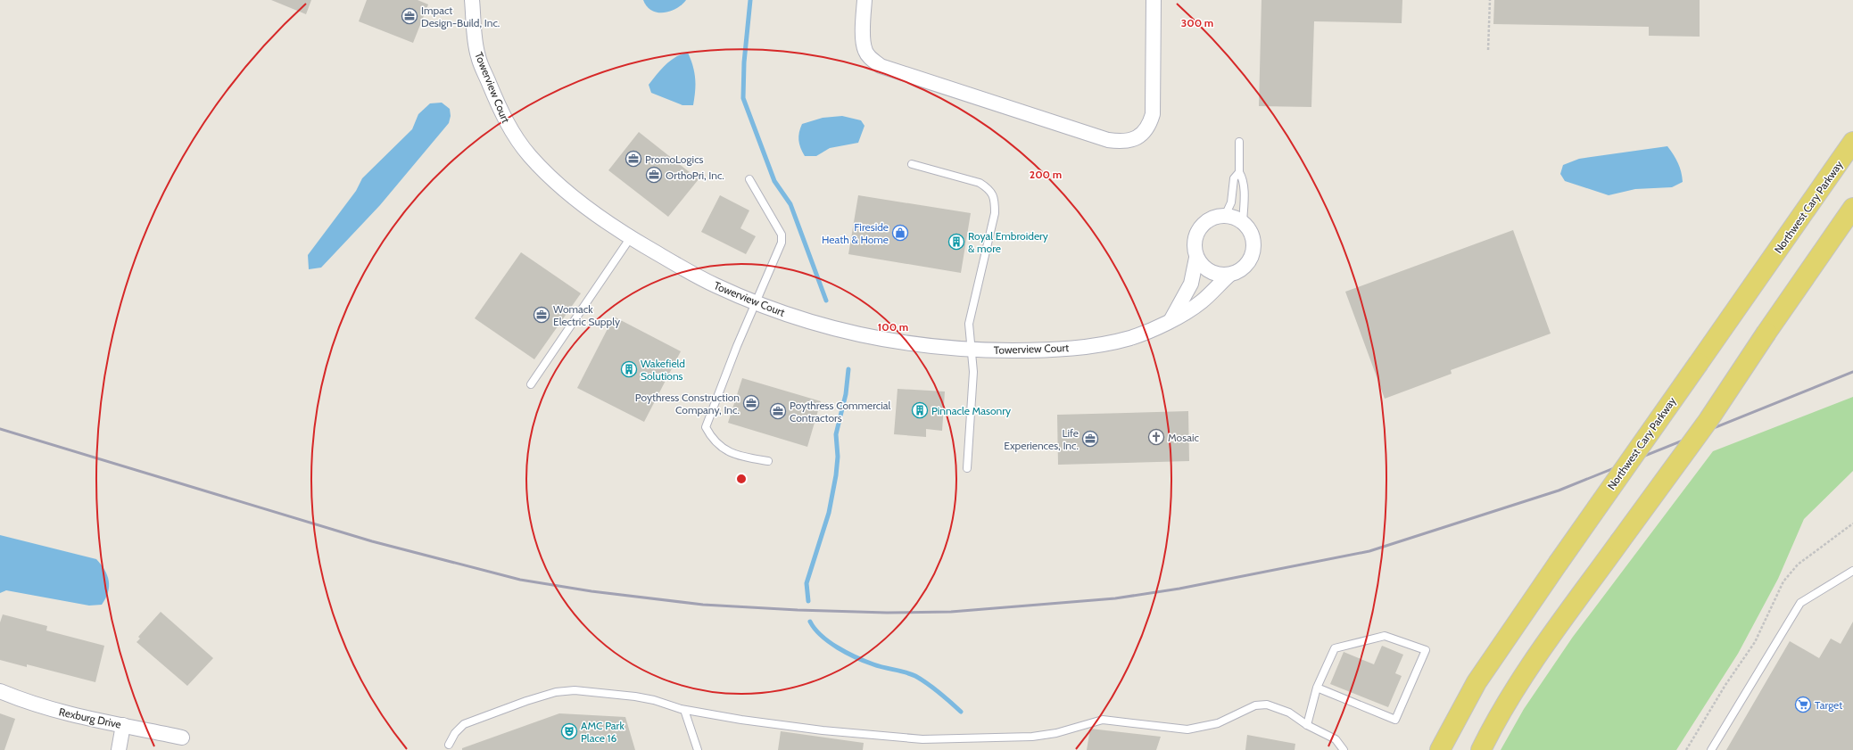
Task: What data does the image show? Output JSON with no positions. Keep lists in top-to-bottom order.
{
  "streets": {
    "main road": ["Northwest Cary Parkway"],
    "street": ["Towerview Court", "Rexburg Drive"]
  },
  "places": {
    "office": [
      "Impact Design-Build, Inc.",
      "PromoLogics",
      "OrthoPri, Inc.",
      "Womack Electric Supply",
      "Poythress Construction Company, Inc.",
      "Poythress Commercial Contractors",
      "Life Experiences, Inc."
    ],
    "shop": ["Fireside Heath & Home"],
    "building": ["Royal Embroidery & more", "Wakefield Solutions", "Pinnacle Masonry"],
    "church": ["Mosaic"],
    "supermarket": ["Target"],
    "theatre": ["AMC Park Place 16"]
  },
  "rings": ["300 m", "200 m", "100 m"]
}
